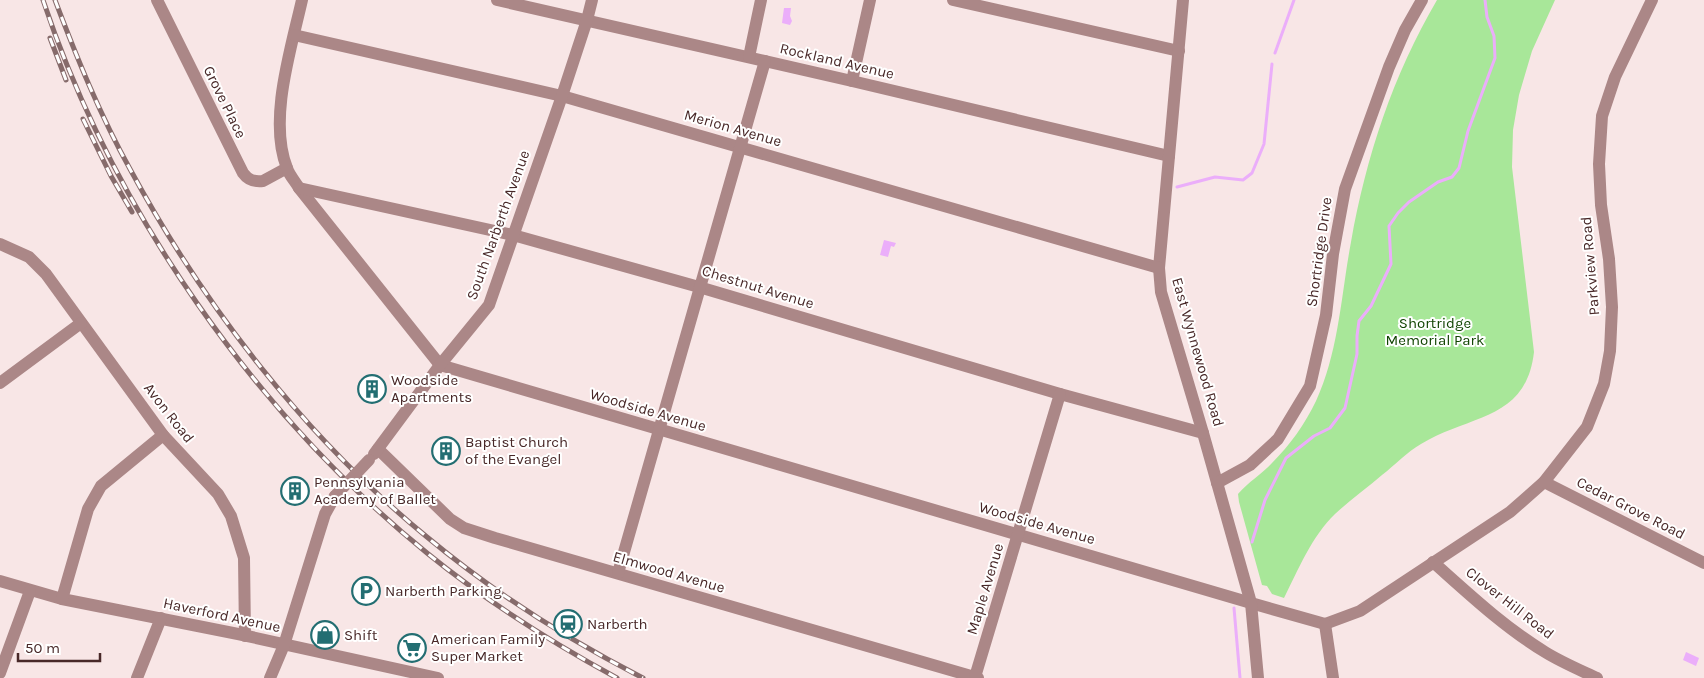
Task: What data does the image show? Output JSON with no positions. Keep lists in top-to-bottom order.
{
  "streets": {
    "street": [
      "Rockland Avenue",
      "Grove Place",
      "Merion Avenue",
      "South Narberth Avenue",
      "Shortridge Drive",
      "Parkview Road",
      "Chestnut Avenue",
      "East Wynnewood Road",
      "Woodside Avenue",
      "Avon Road",
      "Cedar Grove Road",
      "Elmwood Avenue",
      "Maple Avenue",
      "Clover Hill Road",
      "Haverford Avenue"
    ]
  },
  "crossings": [
    ["Rockland Avenue", "South Narberth Avenue"],
    ["Rockland Avenue", "East Wynnewood Road"],
    ["Merion Avenue", "South Narberth Avenue"],
    ["Merion Avenue", "East Wynnewood Road"],
    ["South Narberth Avenue", "Chestnut Avenue"],
    ["South Narberth Avenue", "Woodside Avenue"],
    ["South Narberth Avenue", "Elmwood Avenue"],
    ["South Narberth Avenue", "Haverford Avenue"],
    ["Shortridge Drive", "East Wynnewood Road"],
    ["Parkview Road", "Cedar Grove Road"],
    ["Parkview Road", "Clover Hill Road"],
    ["Chestnut Avenue", "East Wynnewood Road"],
    ["Chestnut Avenue", "Maple Avenue"],
    ["East Wynnewood Road", "Woodside Avenue"],
    ["Woodside Avenue", "Maple Avenue"],
    ["Avon Road", "Haverford Avenue"],
    ["Elmwood Avenue", "Maple Avenue"]
  ],
  "parks": ["Shortridge Memorial Park"],
  "places": {
    "building": ["Woodside Apartments", "Baptist Church of the Evangel", "Pennsylvania Academy of Ballet"],
    "parking": ["Narberth Parking"],
    "station": ["Narberth"],
    "shop": ["Shift"],
    "supermarket": ["American Family Super Market"]
  },
  "scale_bar": "50 m"
}
